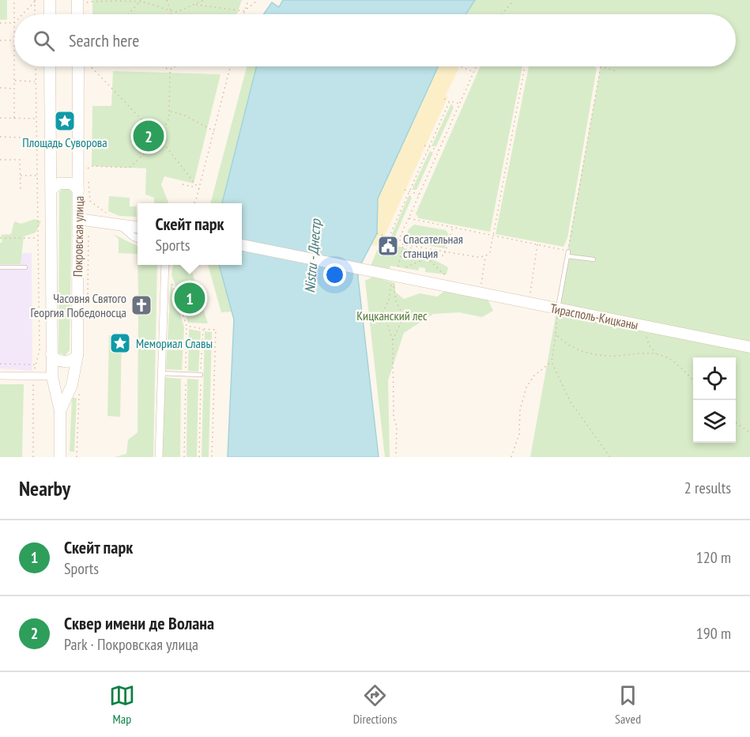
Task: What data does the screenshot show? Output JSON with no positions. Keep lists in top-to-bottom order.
{
  "streets": {
    "main road": ["Покровская улица", "Тирасполь-Кицканы"]
  },
  "water": ["Nistru - Днестр"],
  "parks": ["Кицканский лес"],
  "places": {
    "place": ["Площадь Суворова", "Мемориал Славы"],
    "public building": ["Спасательная станция"],
    "church": ["Часовня Святого Георгия Победоносца"]
  },
  "page": {
    "search": "Search here",
    "pins": ["2", "1"],
    "popup": ["Скейт парк", "Sports"],
    "heading": ["Nearby", "2 results"],
    "list": [
      {
        "mark": "1",
        "name": "Скейт парк",
        "note": "Sports",
        "value": "120 m"
      },
      {
        "mark": "2",
        "name": "Сквер имени де Волана",
        "note": "Park · Покровская улица",
        "value": "190 m"
      }
    ],
    "nav": ["Map", "Directions", "Saved"]
  }
}
